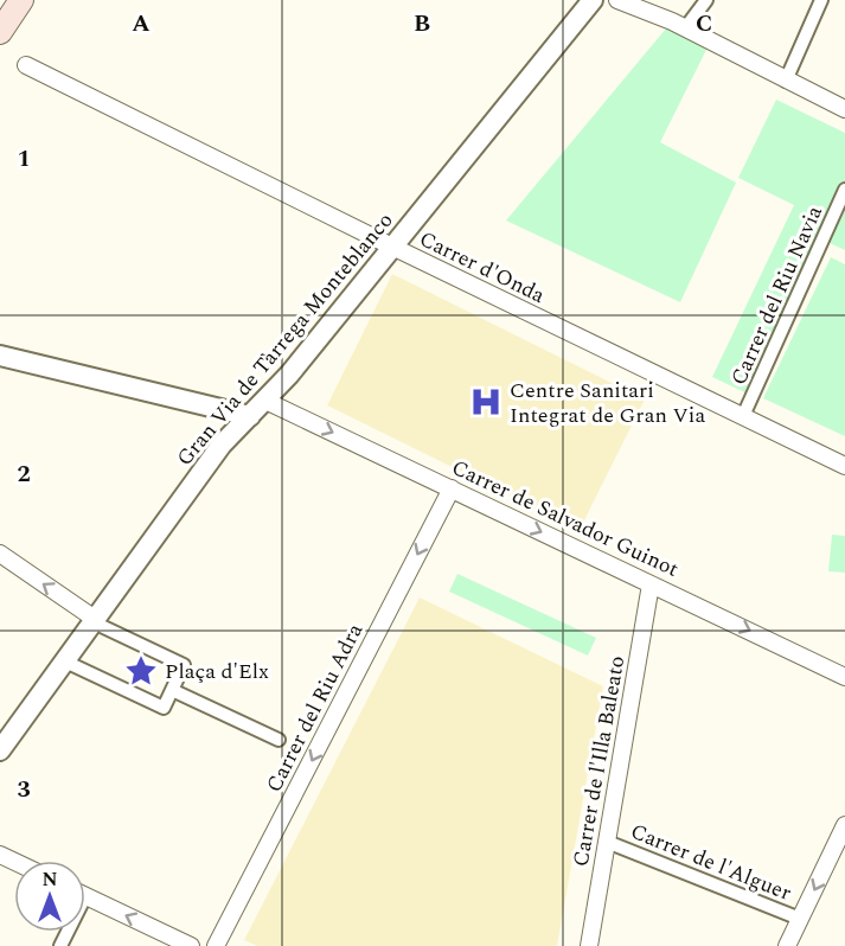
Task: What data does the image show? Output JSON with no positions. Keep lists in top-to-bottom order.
{
  "streets": {
    "street": [
      "Carrer d'Onda",
      "Carrer del Riu Navia",
      "Gran Via de Tàrrega Monteblanco",
      "Carrer de Salvador Guinot",
      "Carrer del Riu Adra",
      "Carrer de l'Illa Baleato",
      "Carrer de l'Alguer"
    ]
  },
  "crossings": [
    ["Carrer d'Onda", "Carrer del Riu Navia"],
    ["Carrer d'Onda", "Gran Via de Tàrrega Monteblanco"],
    ["Gran Via de Tàrrega Monteblanco", "Carrer de Salvador Guinot"],
    ["Carrer de Salvador Guinot", "Carrer del Riu Adra"],
    ["Carrer de Salvador Guinot", "Carrer de l'Illa Baleato"],
    ["Carrer de l'Illa Baleato", "Carrer de l'Alguer"]
  ],
  "one_way": ["Carrer de Salvador Guinot", "Carrer del Riu Adra"],
  "places": {
    "hospital": ["Centre Sanitari Integrat de Gran Via"],
    "place": ["Plaça d'Elx"]
  },
  "north": "top",
  "grid": {
    "columns": ["A", "B", "C"],
    "rows": ["1", "2", "3"]
  }
}
